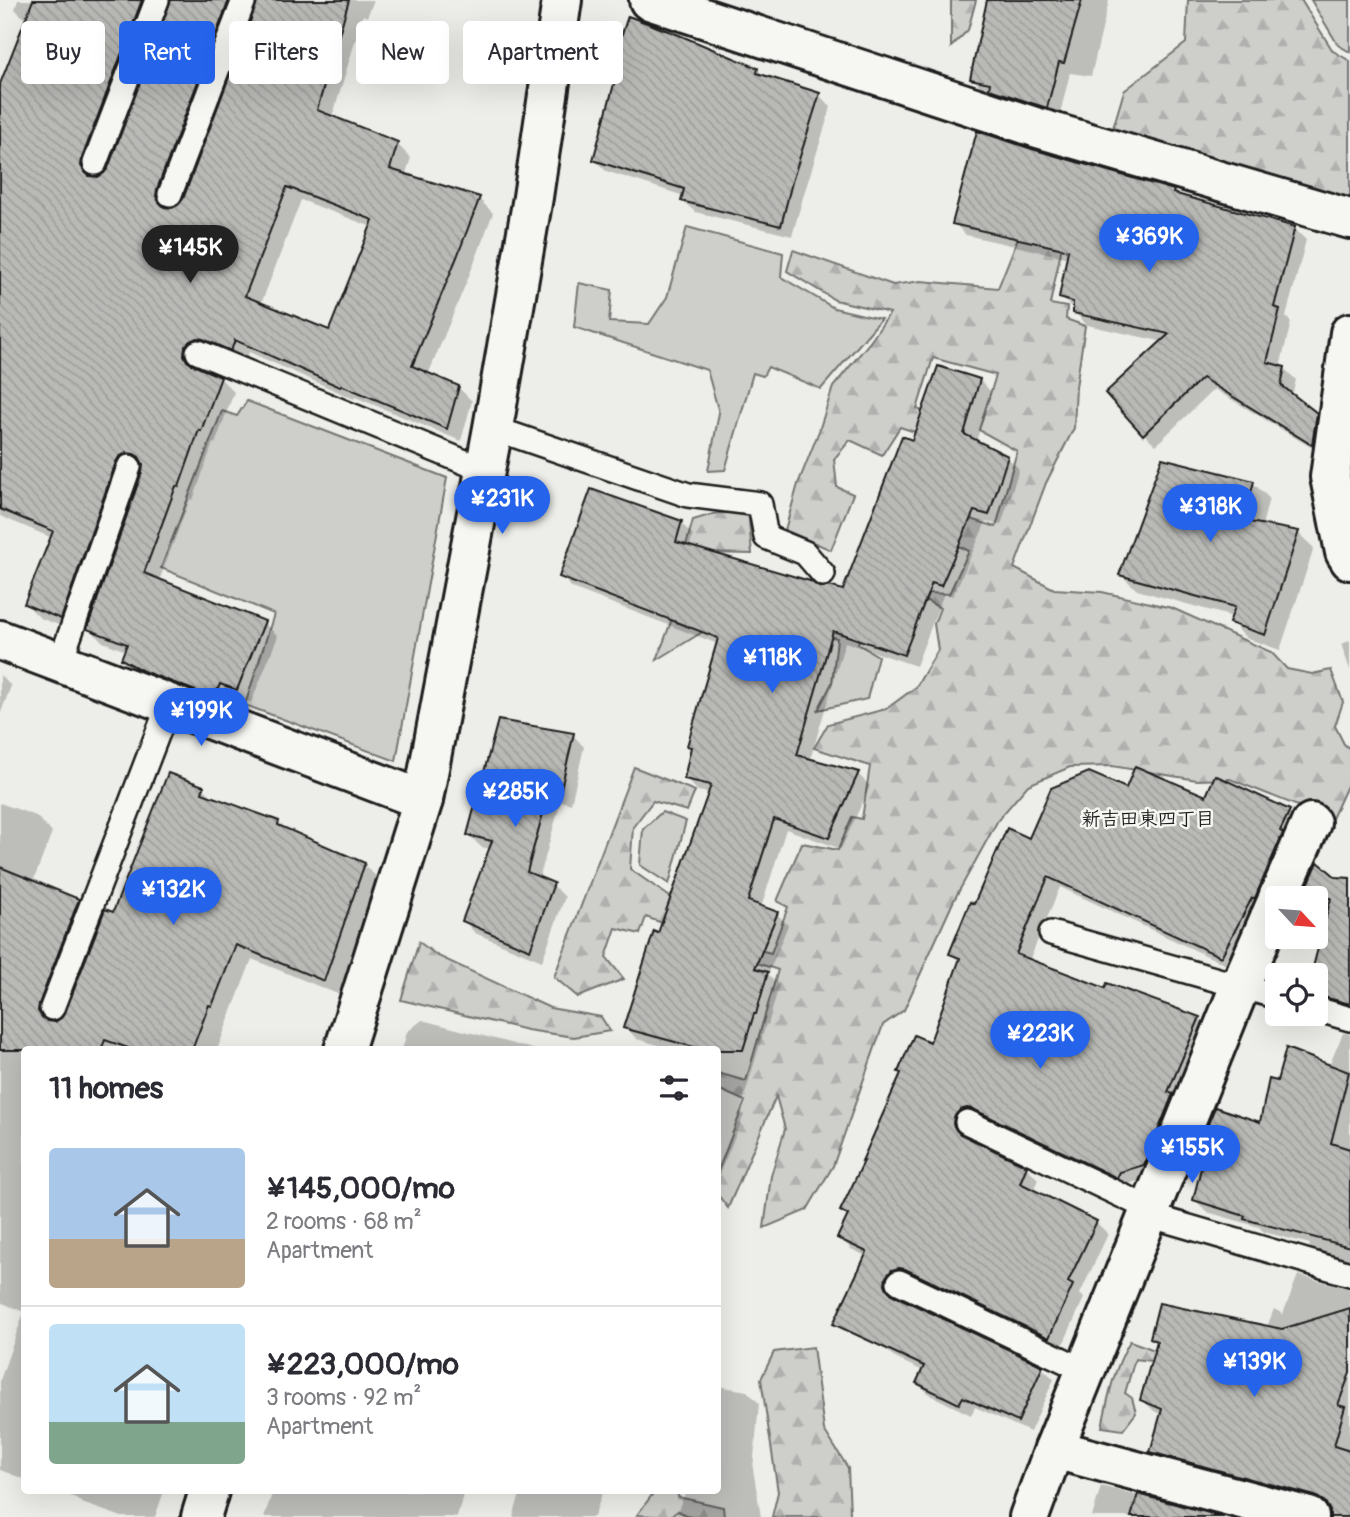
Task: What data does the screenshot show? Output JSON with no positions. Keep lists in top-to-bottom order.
{
  "districts": ["新吉田東四丁目"],
  "north": "bottom right",
  "page": {
    "chip": [
      "Buy",
      "Rent",
      "Filters",
      "New",
      "Apartment"
    ],
    "price": [
      "¥369K",
      "¥145K",
      "¥231K",
      "¥318K",
      "¥118K",
      "¥199K",
      "¥285K",
      "¥132K",
      "¥223K",
      "¥155K",
      "¥139K"
    ],
    "heading": "11 homes",
    "list": [
      {
        "name": "¥145,000/mo",
        "note": "2 rooms · 68 m² · Apartment"
      },
      {
        "name": "¥223,000/mo",
        "note": "3 rooms · 92 m² · Apartment"
      }
    ]
  }
}
